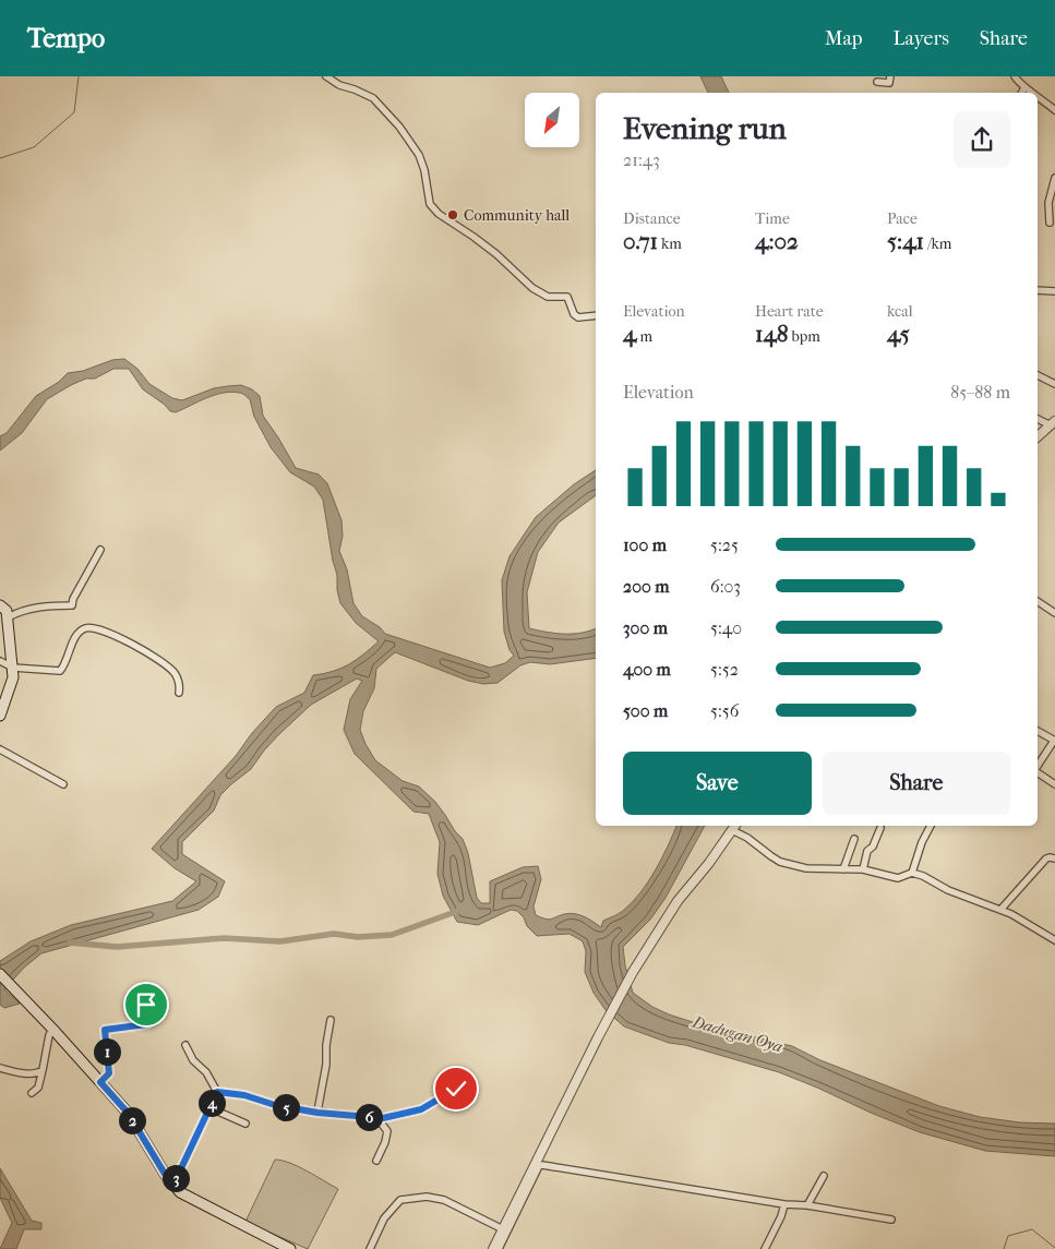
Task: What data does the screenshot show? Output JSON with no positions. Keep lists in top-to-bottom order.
{
  "water": ["Dadugan Oya"],
  "places": ["Community hall"],
  "north": "bottom left",
  "page": {
    "header": "Tempo",
    "nav": ["Map", "Layers", "Share"],
    "heading": ["Evening run", "21:43"],
    "stats": [
      ["Distance", "0.71 km"],
      ["Time", "4:02"],
      ["Pace", "5:41 /km"],
      ["Elevation", "4 m"],
      ["Heart rate", "148 bpm"],
      ["kcal", "45"]
    ],
    "chart": ["Elevation", "85–88 m"],
    "list": [
      {
        "name": "100 m",
        "note": "5:25"
      },
      {
        "name": "200 m",
        "note": "6:03"
      },
      {
        "name": "300 m",
        "note": "5:40"
      },
      {
        "name": "400 m",
        "note": "5:52"
      },
      {
        "name": "500 m",
        "note": "5:56"
      }
    ],
    "buttons": ["Save", "Share"],
    "pins": [
      "1",
      "4",
      "5",
      "6",
      "2",
      "3"
    ]
  }
}
